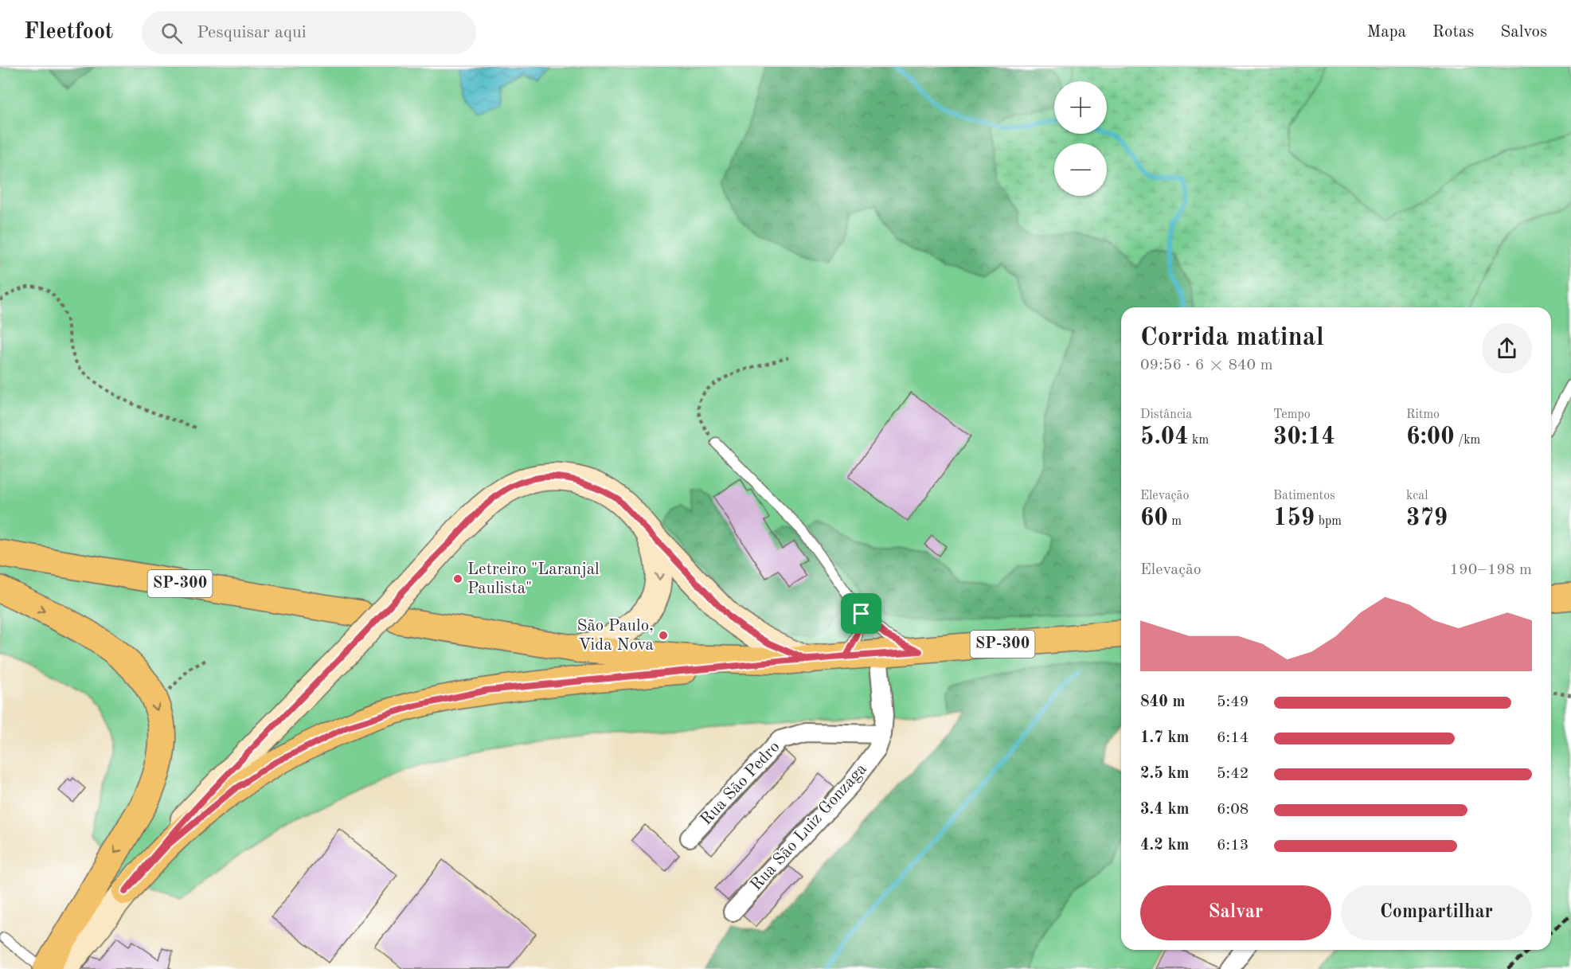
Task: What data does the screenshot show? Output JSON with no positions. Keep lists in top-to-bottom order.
{
  "streets": {
    "main road": ["SP-300"],
    "street": ["Rua São Pedro", "Rua São Luiz Gonzaga"]
  },
  "crossings": [
    ["SP-300", "Rua São Luiz Gonzaga"],
    ["Rua São Pedro", "Rua São Luiz Gonzaga"]
  ],
  "places": ["Letreiro \"Laranjal Paulista\"", "São Paulo, Vida Nova"],
  "page": {
    "header": "Fleetfoot",
    "search": "Pesquisar aqui",
    "nav": ["Mapa", "Rotas", "Salvos"],
    "map_buttons": ["+", "−"],
    "heading": ["Corrida matinal", "09:56 · 6 × 840 m"],
    "stats": [
      ["Distância", "5.04 km"],
      ["Tempo", "30:14"],
      ["Ritmo", "6:00 /km"],
      ["Elevação", "60 m"],
      ["Batimentos", "159 bpm"],
      ["kcal", "379"]
    ],
    "chart": ["Elevação", "190–198 m"],
    "list": [
      {
        "name": "840 m",
        "note": "5:49"
      },
      {
        "name": "1.7 km",
        "note": "6:14"
      },
      {
        "name": "2.5 km",
        "note": "5:42"
      },
      {
        "name": "3.4 km",
        "note": "6:08"
      },
      {
        "name": "4.2 km",
        "note": "6:13"
      }
    ],
    "buttons": ["Salvar", "Compartilhar"]
  }
}
